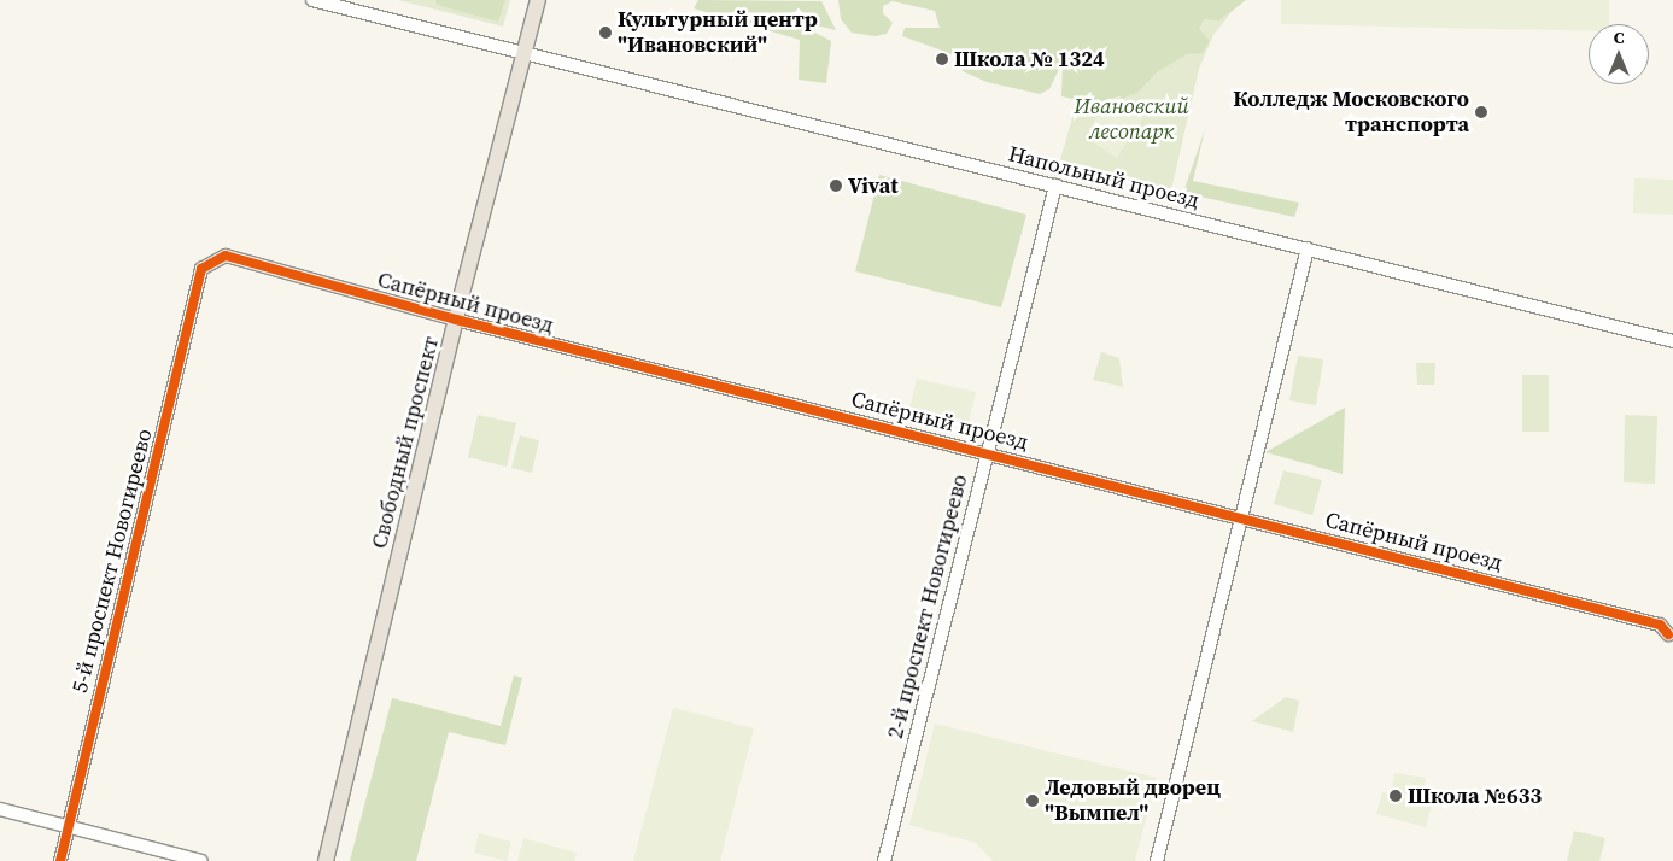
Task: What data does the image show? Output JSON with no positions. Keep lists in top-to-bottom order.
{
  "streets": {
    "main road": ["Свободный проспект"],
    "street": [
      "Напольный проезд",
      "Сапёрный проезд",
      "5-й проспект Новогиреево",
      "2-й проспект Новогиреево"
    ]
  },
  "crossings": [
    ["Напольный проезд", "Свободный проспект"],
    ["Напольный проезд", "2-й проспект Новогиреево"],
    ["Сапёрный проезд", "Свободный проспект"],
    ["Сапёрный проезд", "5-й проспект Новогиреево"],
    ["Сапёрный проезд", "2-й проспект Новогиреево"]
  ],
  "parks": ["Ивановский лесопарк"],
  "places": [
    "Культурный центр \"Ивановский\"",
    "Школа № 1324",
    "Колледж Московского транспорта",
    "Vivat",
    "Школа №633",
    "Ледовый дворец \"Вымпел\""
  ],
  "north": "top"
}
